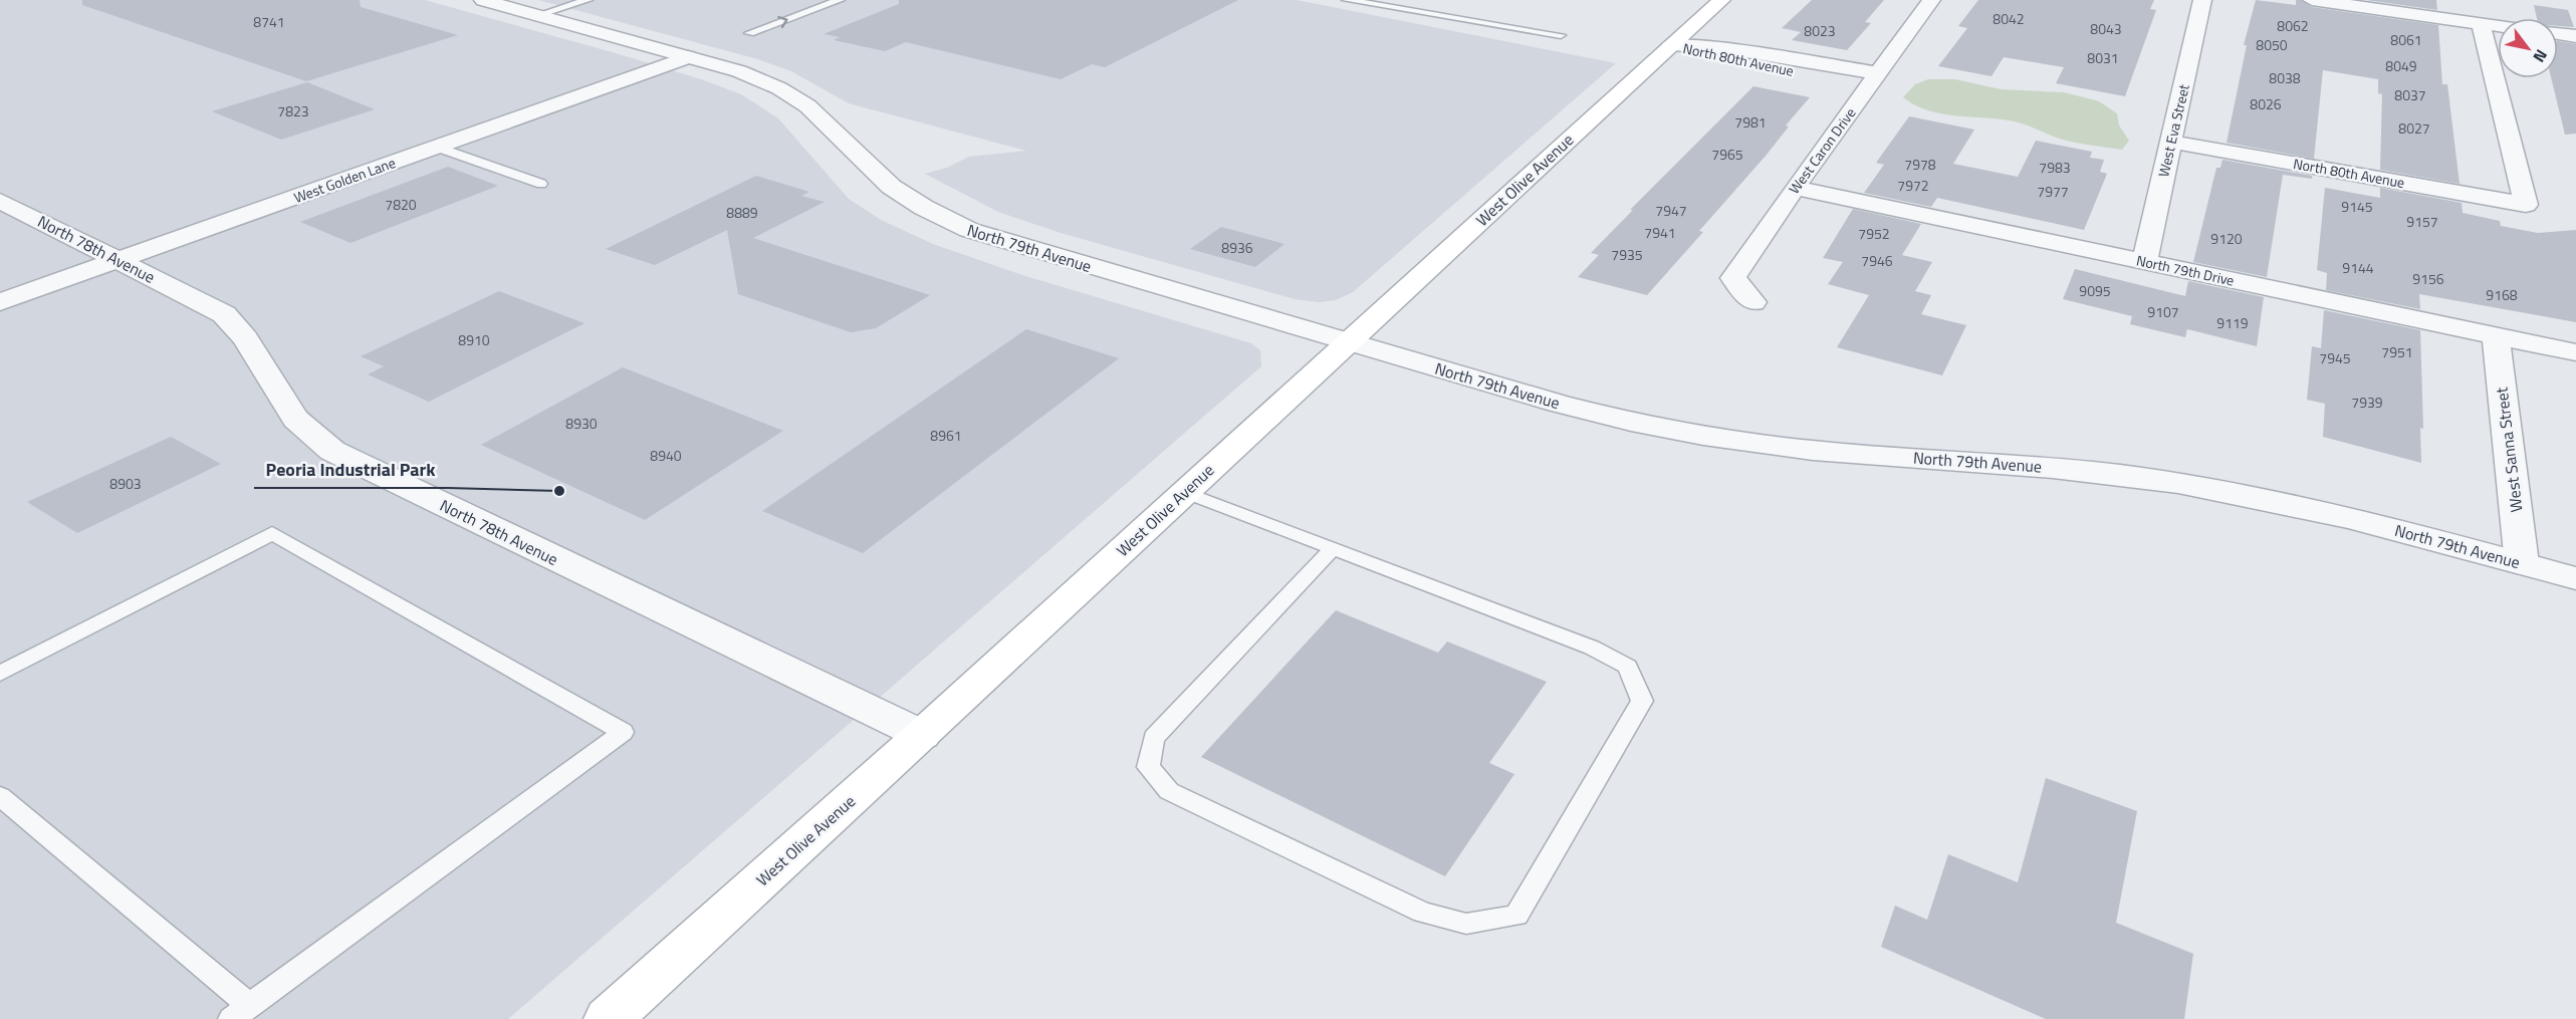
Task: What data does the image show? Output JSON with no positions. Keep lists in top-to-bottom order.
{
  "streets": {
    "main road": ["West Olive Avenue"],
    "street": [
      "North 80th Avenue",
      "West Eva Street",
      "West Caron Drive",
      "West Golden Lane",
      "North 79th Avenue",
      "North 78th Avenue",
      "North 79th Drive",
      "West Sanna Street"
    ]
  },
  "crossings": [
    ["North 80th Avenue", "West Eva Street"],
    ["North 80th Avenue", "West Caron Drive"],
    ["North 80th Avenue", "West Olive Avenue"],
    ["West Eva Street", "North 79th Drive"],
    ["West Caron Drive", "North 79th Drive"],
    ["West Golden Lane", "North 79th Avenue"],
    ["West Golden Lane", "North 78th Avenue"],
    ["West Olive Avenue", "North 79th Avenue"],
    ["West Olive Avenue", "North 78th Avenue"],
    ["North 79th Avenue", "West Sanna Street"],
    ["North 79th Drive", "West Sanna Street"]
  ],
  "places": ["Peoria Industrial Park"],
  "house_numbers": [
    "8042",
    "8741",
    "8062",
    "8043",
    "8023",
    "8061",
    "8050",
    "8031",
    "8049",
    "8038",
    "8037",
    "8026",
    "7823",
    "7981",
    "8027",
    "7965",
    "7978",
    "7983",
    "7972",
    "7977",
    "7820",
    "9145",
    "7947",
    "8889",
    "9157",
    "7941",
    "7952",
    "9120",
    "8936",
    "7935",
    "7946",
    "9144",
    "9156",
    "9095",
    "9168",
    "9107",
    "9119",
    "8910",
    "7951",
    "7945",
    "7939",
    "8930",
    "8961",
    "8940",
    "8903"
  ],
  "north": "bottom right"
}
